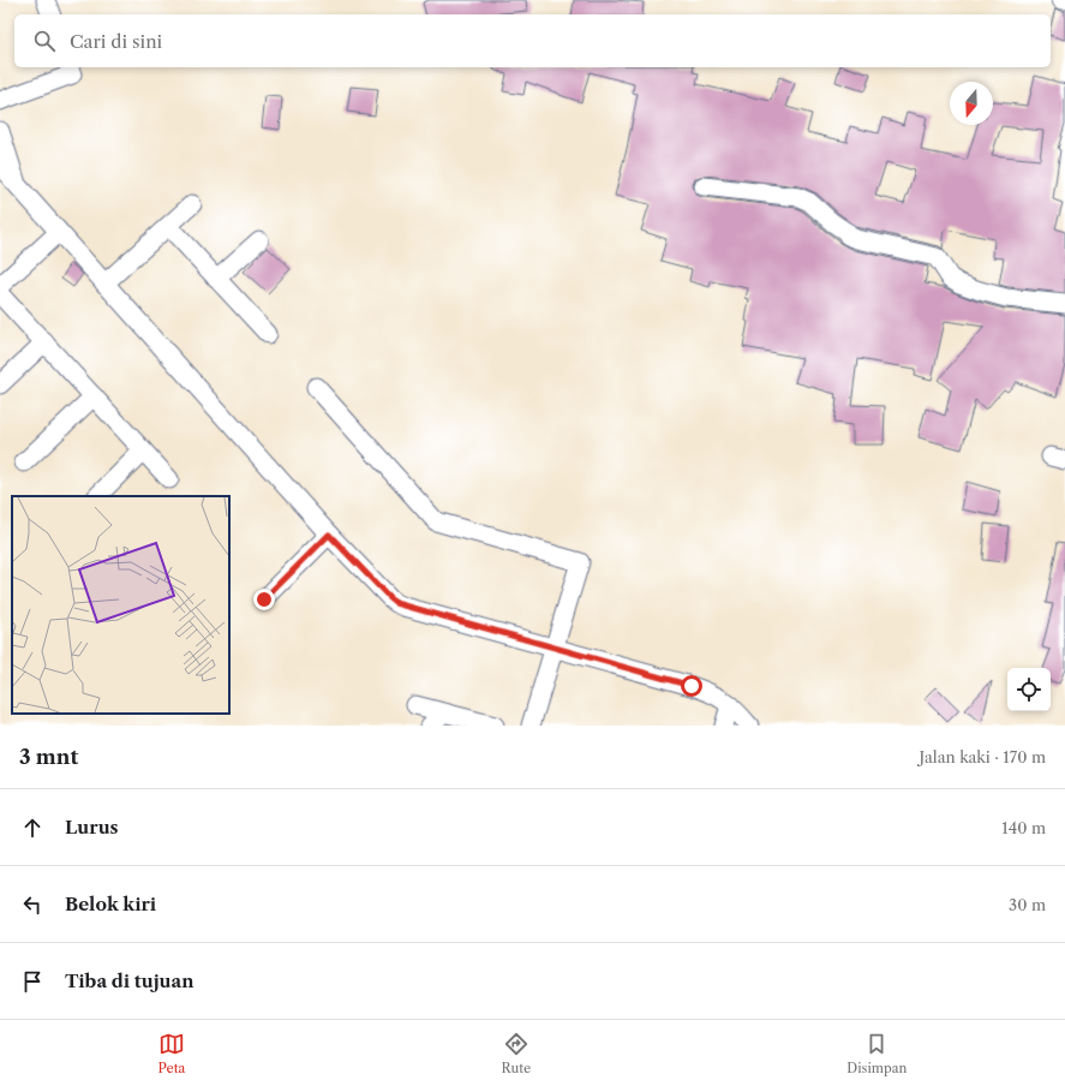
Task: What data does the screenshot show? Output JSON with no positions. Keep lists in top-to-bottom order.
{
  "north": "bottom",
  "page": {
    "search": "Cari di sini",
    "heading": ["3 mnt", "Jalan kaki · 170 m"],
    "list": [
      ["Lurus", "140 m"],
      ["Belok kiri", "30 m"],
      "Tiba di tujuan"
    ],
    "nav": ["Peta", "Rute", "Disimpan"]
  }
}
